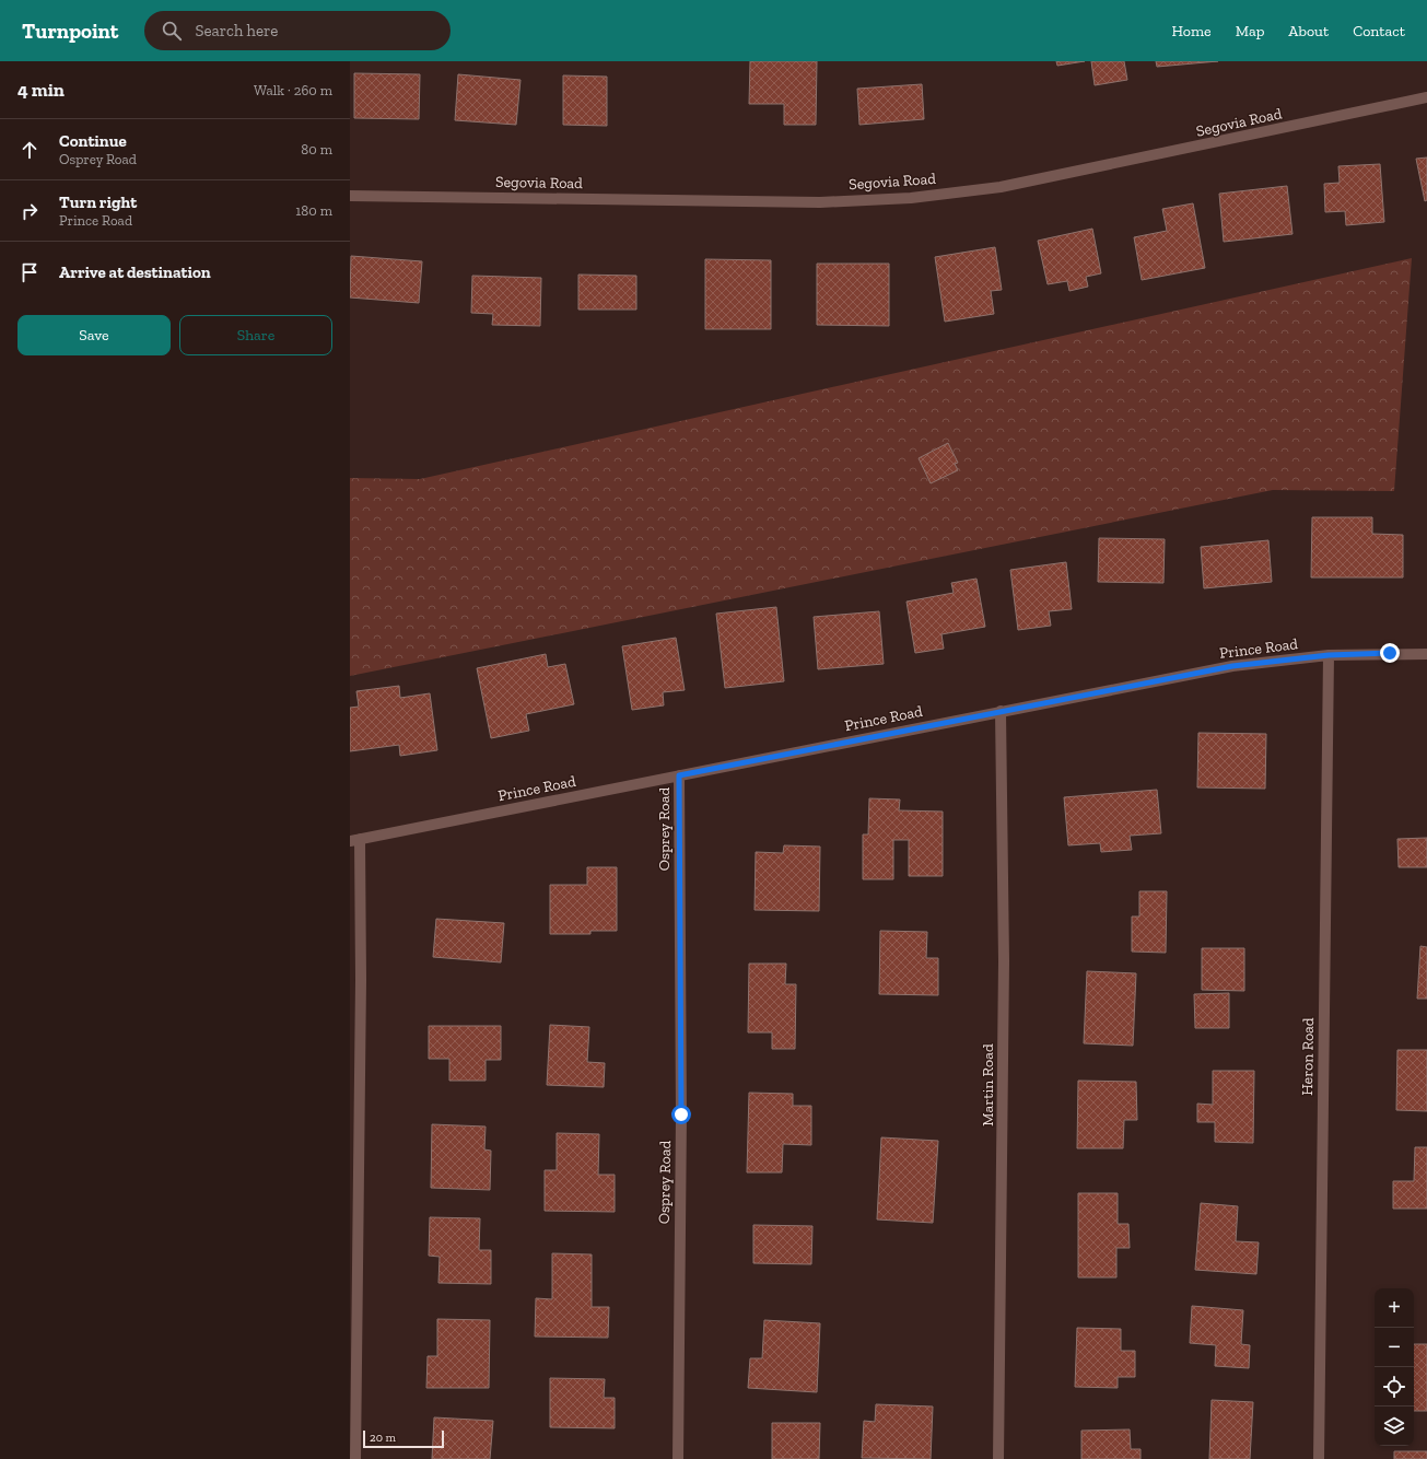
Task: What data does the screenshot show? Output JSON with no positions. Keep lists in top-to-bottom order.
{
  "streets": {
    "street": [
      "Segovia Road",
      "Prince Road",
      "Osprey Road",
      "Heron Road",
      "Martin Road"
    ]
  },
  "crossings": [
    ["Prince Road", "Osprey Road"],
    ["Prince Road", "Heron Road"],
    ["Prince Road", "Martin Road"]
  ],
  "scale_bar": "20 m",
  "page": {
    "header": "Turnpoint",
    "search": "Search here",
    "nav": [
      "Home",
      "Map",
      "About",
      "Contact"
    ],
    "heading": ["4 min", "Walk · 260 m"],
    "list": [
      ["Continue", "Osprey Road", "80 m"],
      ["Turn right", "Prince Road", "180 m"],
      "Arrive at destination"
    ],
    "buttons": ["Save", "Share"],
    "map_buttons": ["+", "−"],
    "scale": "20 m"
  }
}
